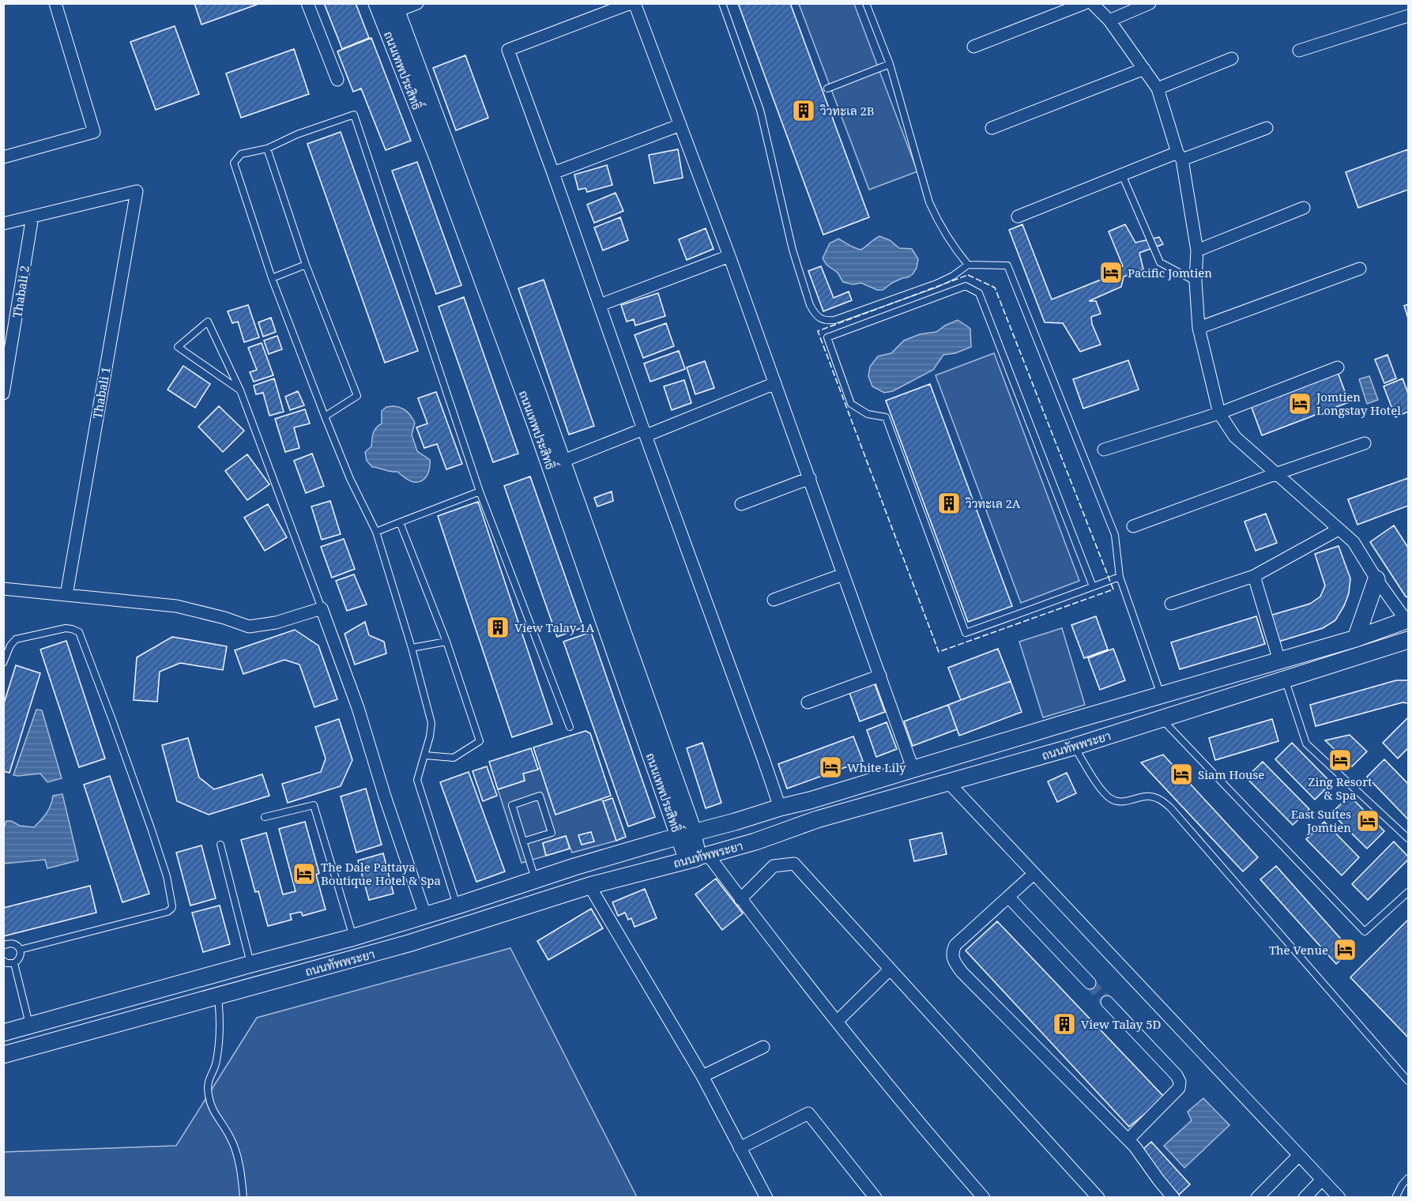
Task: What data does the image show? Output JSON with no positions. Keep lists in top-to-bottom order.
{
  "streets": {
    "main road": ["ถนนเทพประสิทธิ์", "ถนนทัพพระยา"],
    "street": ["Thabali 2", "Thabali 1"]
  },
  "crossings": [
    ["ถนนเทพประสิทธิ์", "ถนนทัพพระยา"],
    ["Thabali 2", "Thabali 1"]
  ],
  "places": {
    "building": [
      "วิวทะเล 2B",
      "วิวทะเล 2A",
      "View Talay 1A",
      "View Talay 5D"
    ],
    "hotel": [
      "Pacific Jomtien",
      "Jomtien Longstay Hotel",
      "Zing Resort & Spa",
      "White Lily",
      "Siam House",
      "East Suites Jomtien",
      "The Dale Pattaya Boutique Hotel & Spa",
      "The Venue"
    ]
  }
}
